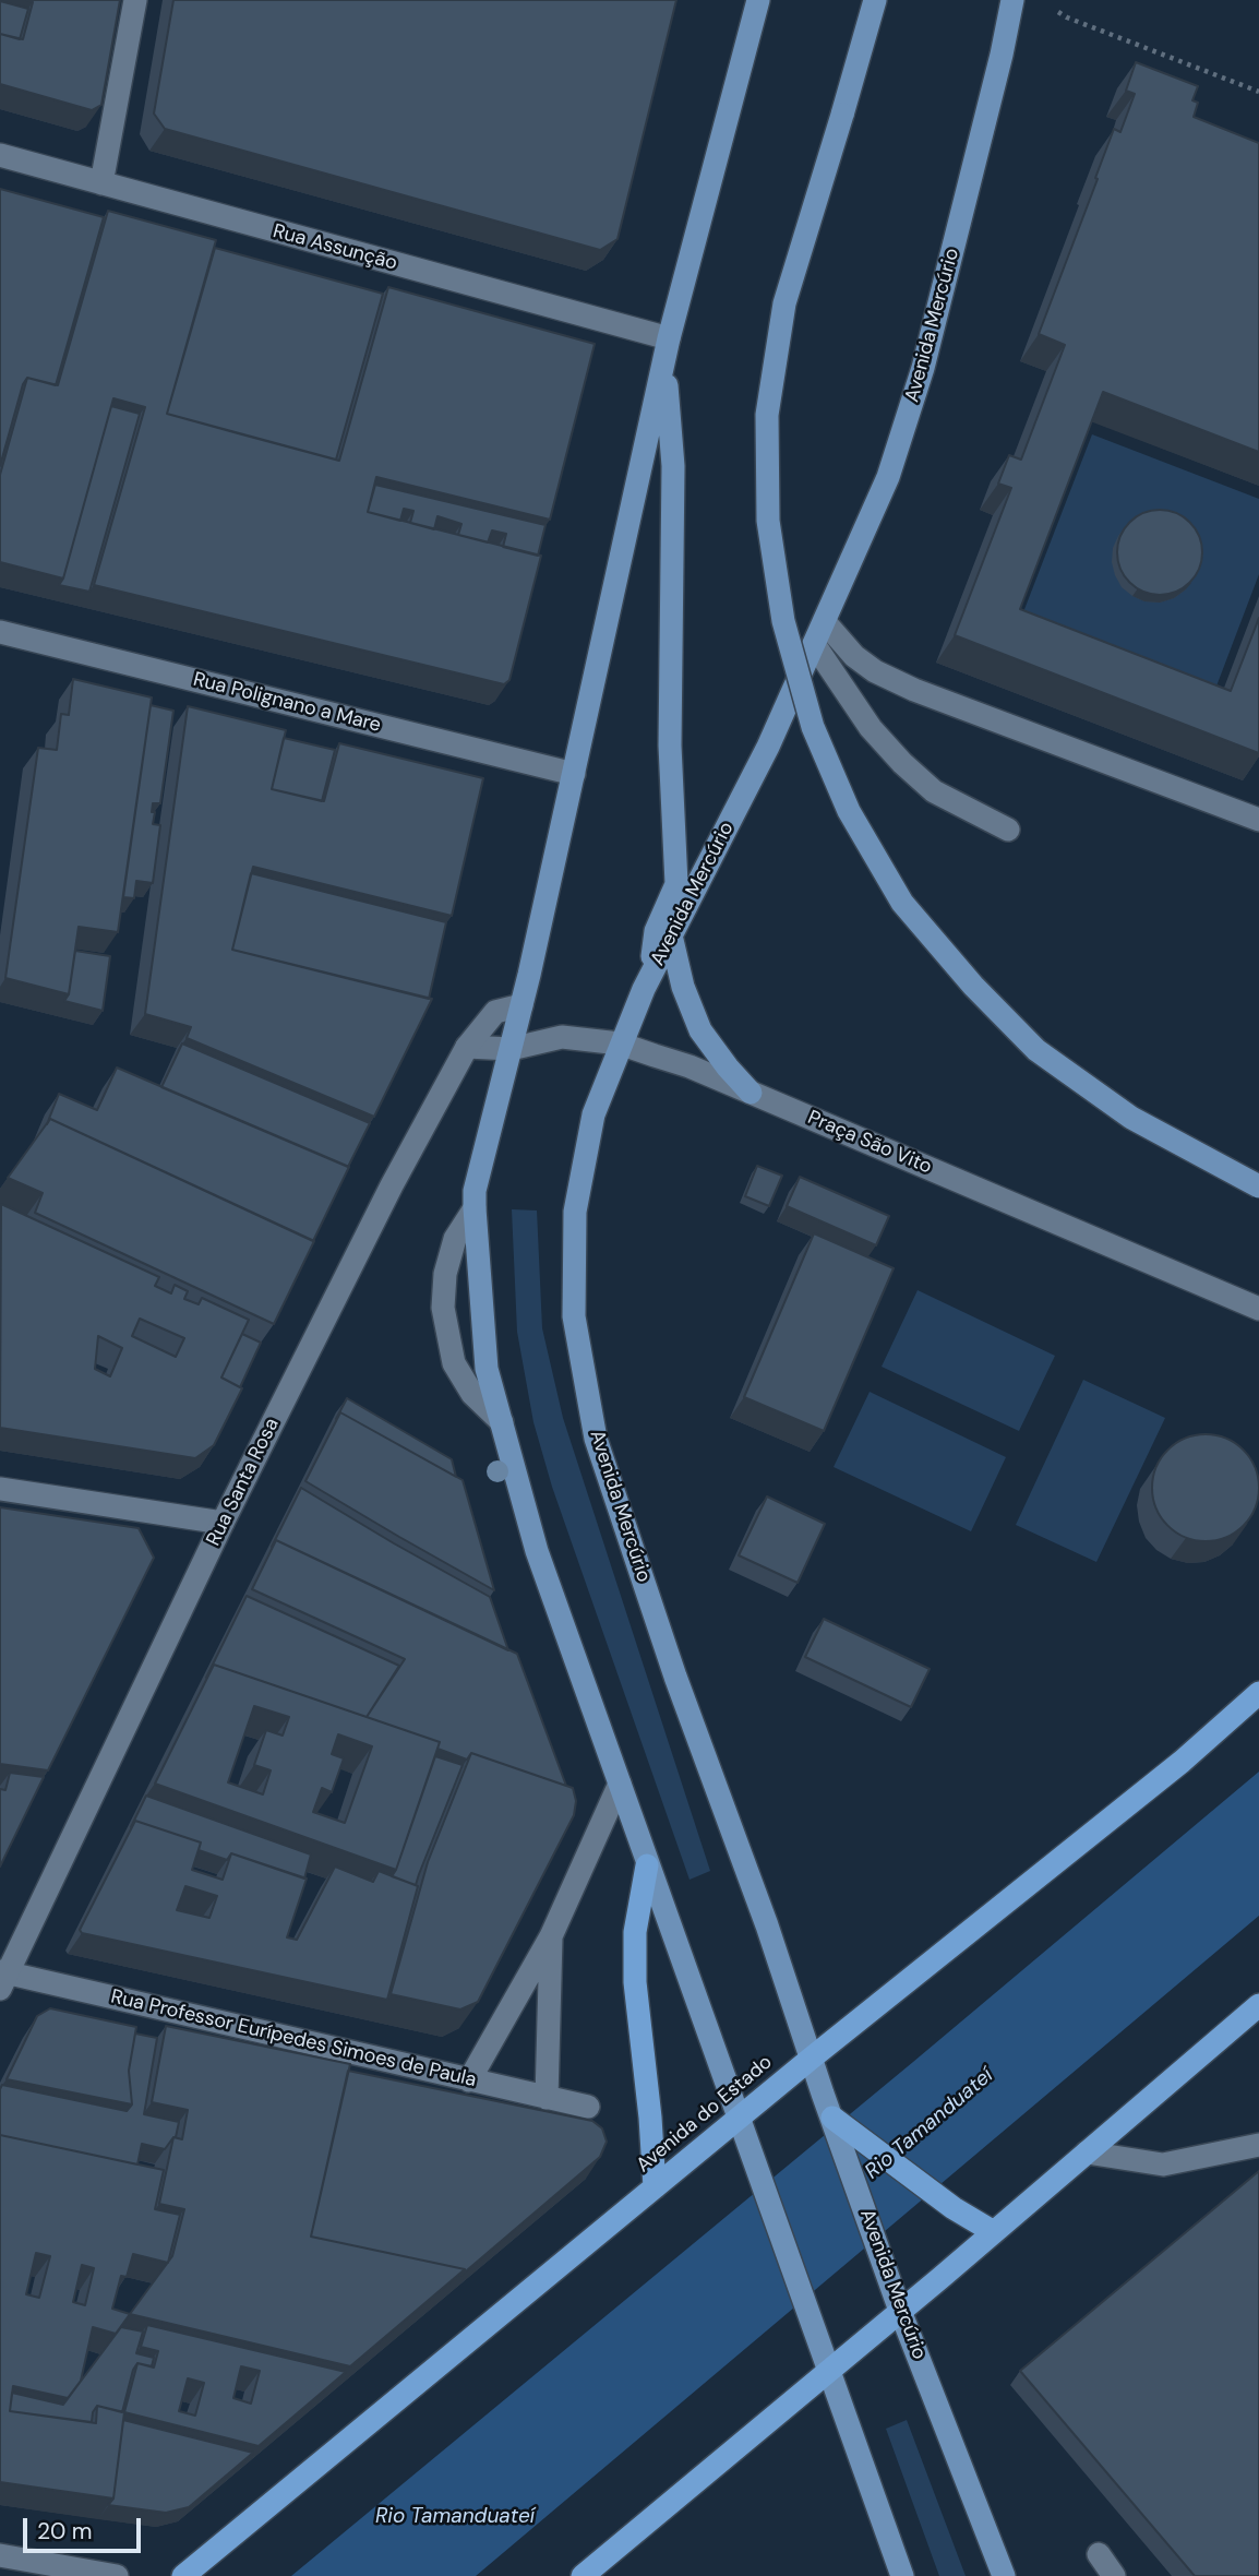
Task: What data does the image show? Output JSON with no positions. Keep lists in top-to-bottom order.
{
  "streets": {
    "highway": ["Avenida do Estado"],
    "main road": ["Avenida Mercúrio"],
    "street": [
      "Rua Assunção",
      "Rua Polignano a Mare",
      "Praça São Vito",
      "Rua Santa Rosa",
      "Rua Professor Eurípedes Simoes de Paula"
    ]
  },
  "crossings": [
    ["Avenida Mercúrio", "Praça São Vito"],
    ["Avenida Mercúrio", "Avenida do Estado"],
    ["Praça São Vito", "Rua Santa Rosa"],
    ["Rua Santa Rosa", "Rua Professor Eurípedes Simoes de Paula"]
  ],
  "water": ["Rio Tamanduateí"],
  "scale_bar": "20 m"
}
